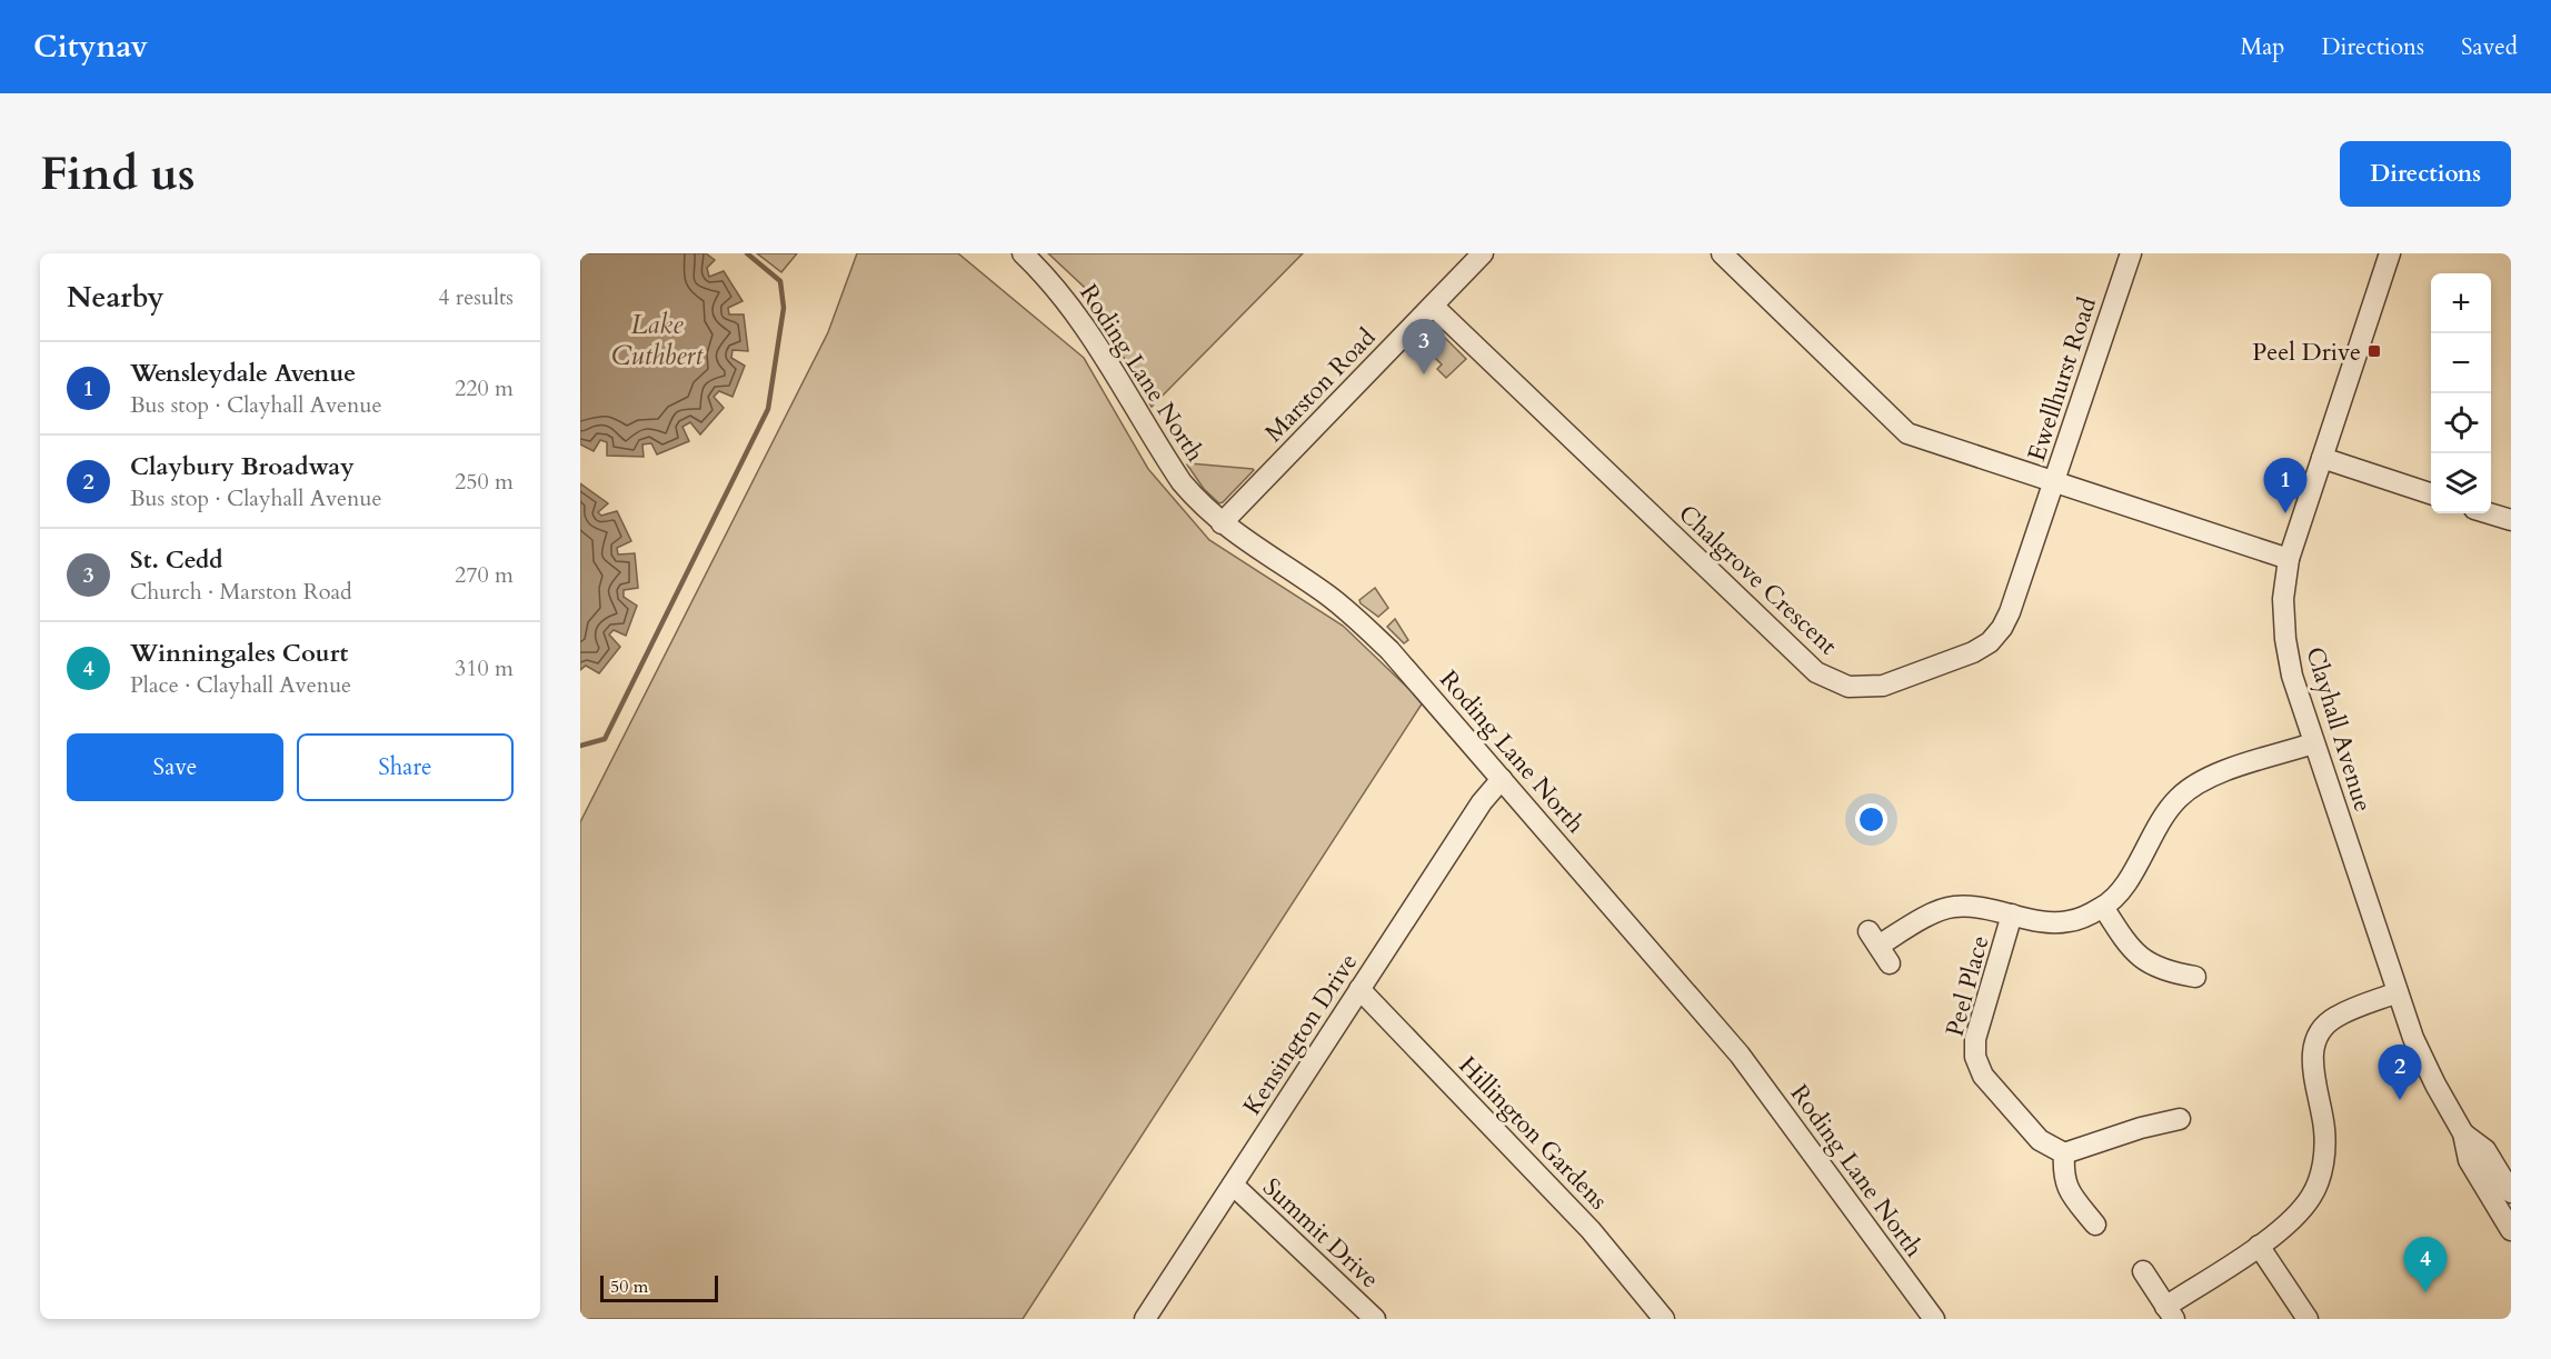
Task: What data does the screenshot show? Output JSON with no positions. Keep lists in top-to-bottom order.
{
  "streets": {
    "street": [
      "Roding Lane North",
      "Ewellhurst Road",
      "Marston Road",
      "Chalgrove Crescent",
      "Clayhall Avenue",
      "Peel Place",
      "Kensington Drive",
      "Hillington Gardens",
      "Summit Drive"
    ]
  },
  "crossings": [
    ["Roding Lane North", "Marston Road"],
    ["Roding Lane North", "Kensington Drive"],
    ["Ewellhurst Road", "Chalgrove Crescent"],
    ["Marston Road", "Chalgrove Crescent"],
    ["Clayhall Avenue", "Peel Place"],
    ["Kensington Drive", "Hillington Gardens"],
    ["Kensington Drive", "Summit Drive"]
  ],
  "water": ["Lake Cuthbert"],
  "places": {
    "transit": ["Peel Drive"]
  },
  "scale_bar": "50 m",
  "page": {
    "header": "Citynav",
    "nav": ["Map", "Directions", "Saved"],
    "buttons": [
      "Directions",
      ["Save", "Share"]
    ],
    "title": "Find us",
    "heading": ["Nearby", "4 results"],
    "map_buttons": ["+", "−"],
    "pins": [
      "3",
      "1",
      "2",
      "4"
    ],
    "list": [
      {
        "mark": "1",
        "name": "Wensleydale Avenue",
        "note": "Bus stop · Clayhall Avenue",
        "value": "220 m"
      },
      {
        "mark": "2",
        "name": "Claybury Broadway",
        "note": "Bus stop · Clayhall Avenue",
        "value": "250 m"
      },
      {
        "mark": "3",
        "name": "St. Cedd",
        "note": "Church · Marston Road",
        "value": "270 m"
      },
      {
        "mark": "4",
        "name": "Winningales Court",
        "note": "Place · Clayhall Avenue",
        "value": "310 m"
      }
    ],
    "scale": "50 m"
  }
}
